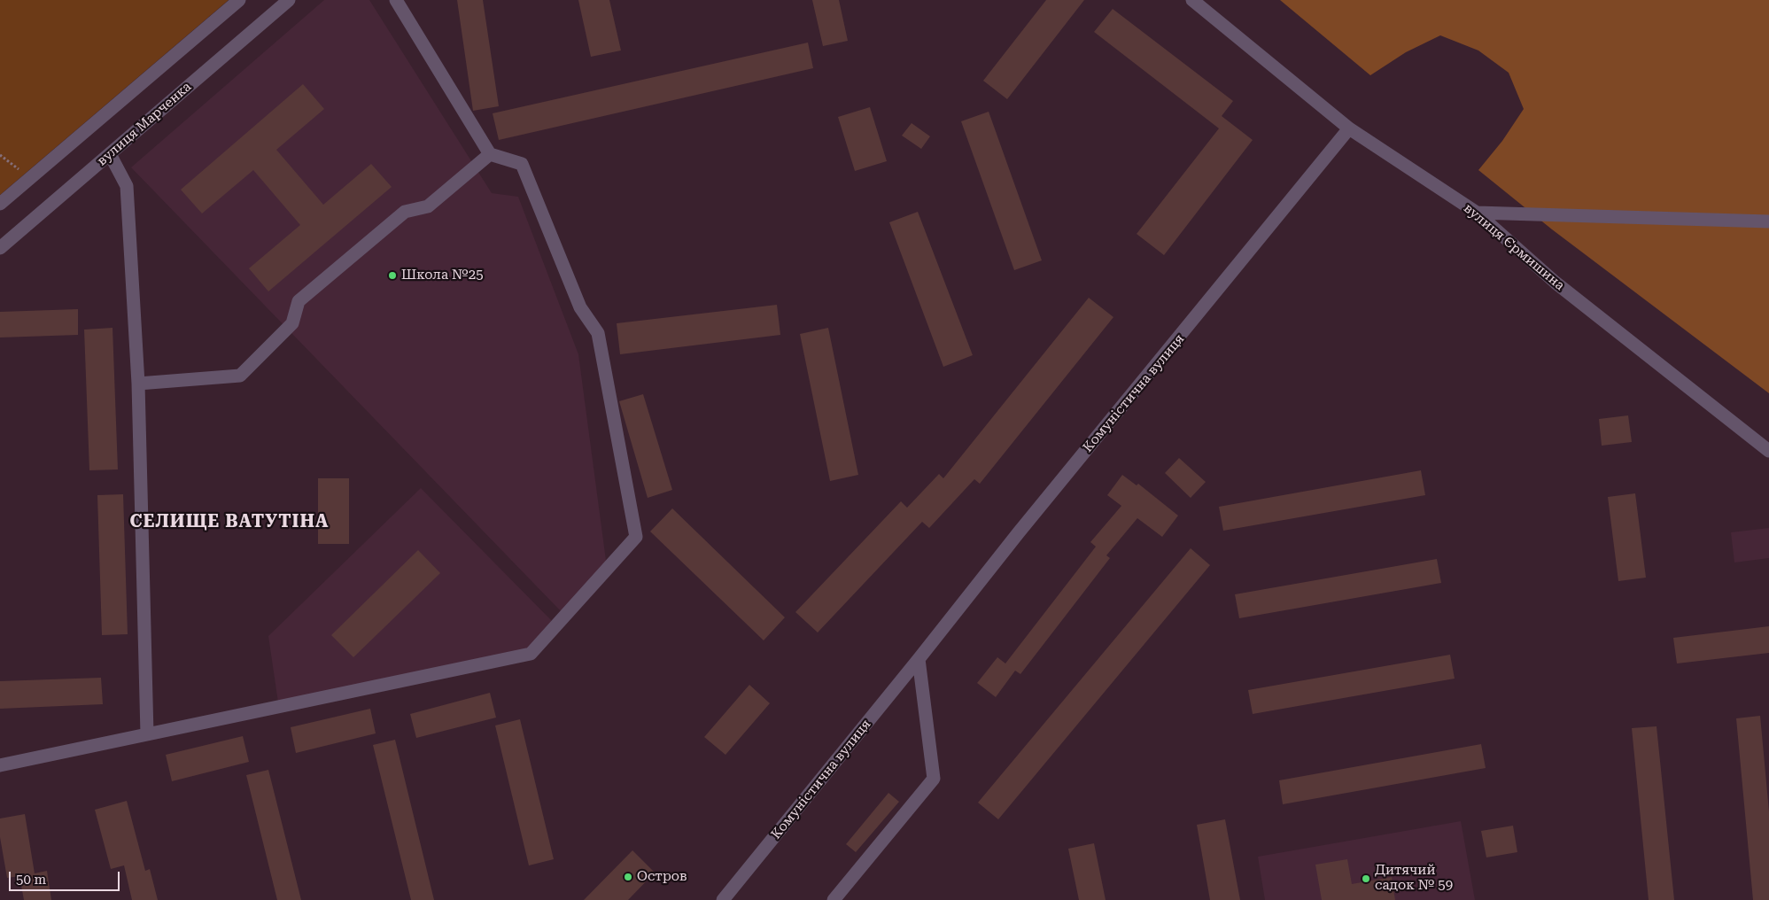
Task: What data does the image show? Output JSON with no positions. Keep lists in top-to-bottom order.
{
  "streets": {
    "street": ["вулиця Марченка", "вулиця Єрмишина", "Комуністична вулиця"]
  },
  "crossings": [
    ["вулиця Єрмишина", "Комуністична вулиця"]
  ],
  "districts": ["СЕЛИЩЕ ВАТУТІНА"],
  "places": ["Школа №25", "Остров", "Дитячий садок № 59"],
  "scale_bar": "50 m"
}
